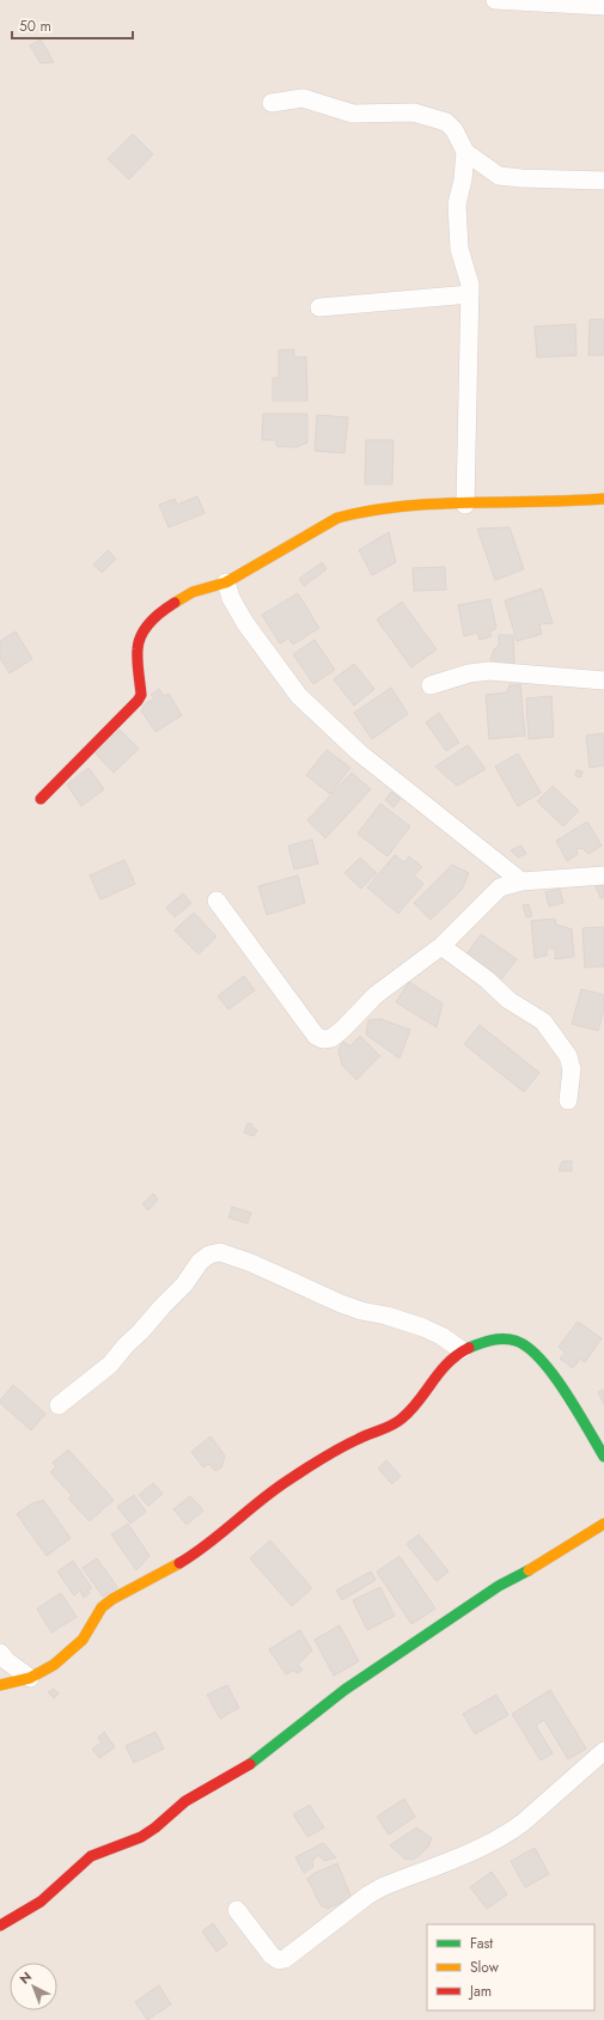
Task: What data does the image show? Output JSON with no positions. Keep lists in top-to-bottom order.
{
  "legend": ["Fast", "Slow", "Jam"],
  "scale_bar": "50 m",
  "north": "top left"
}
